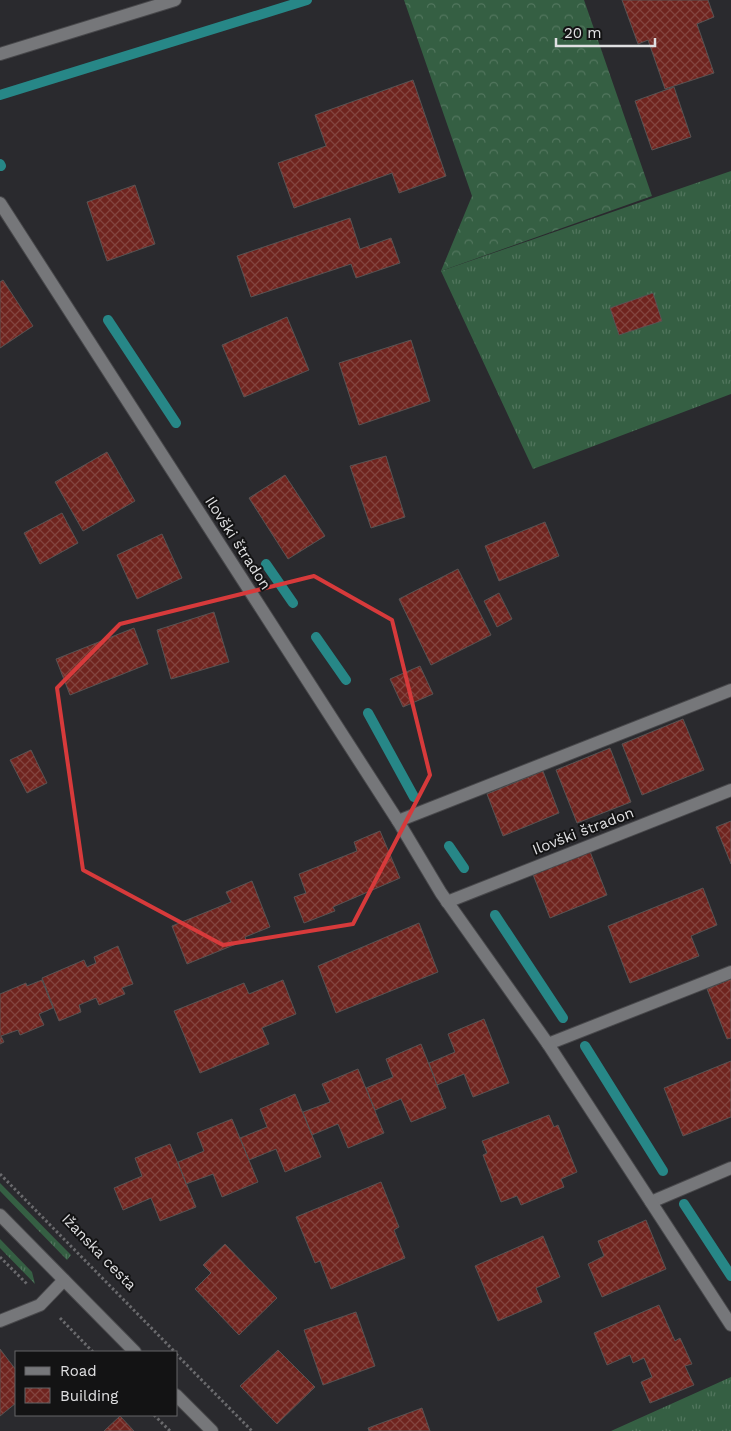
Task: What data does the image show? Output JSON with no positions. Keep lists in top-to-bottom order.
{
  "streets": {
    "street": ["Ilovški štradon"],
    "path": ["Ižanska cesta"]
  },
  "legend": ["Road", "Building"],
  "scale_bar": "20 m"
}
